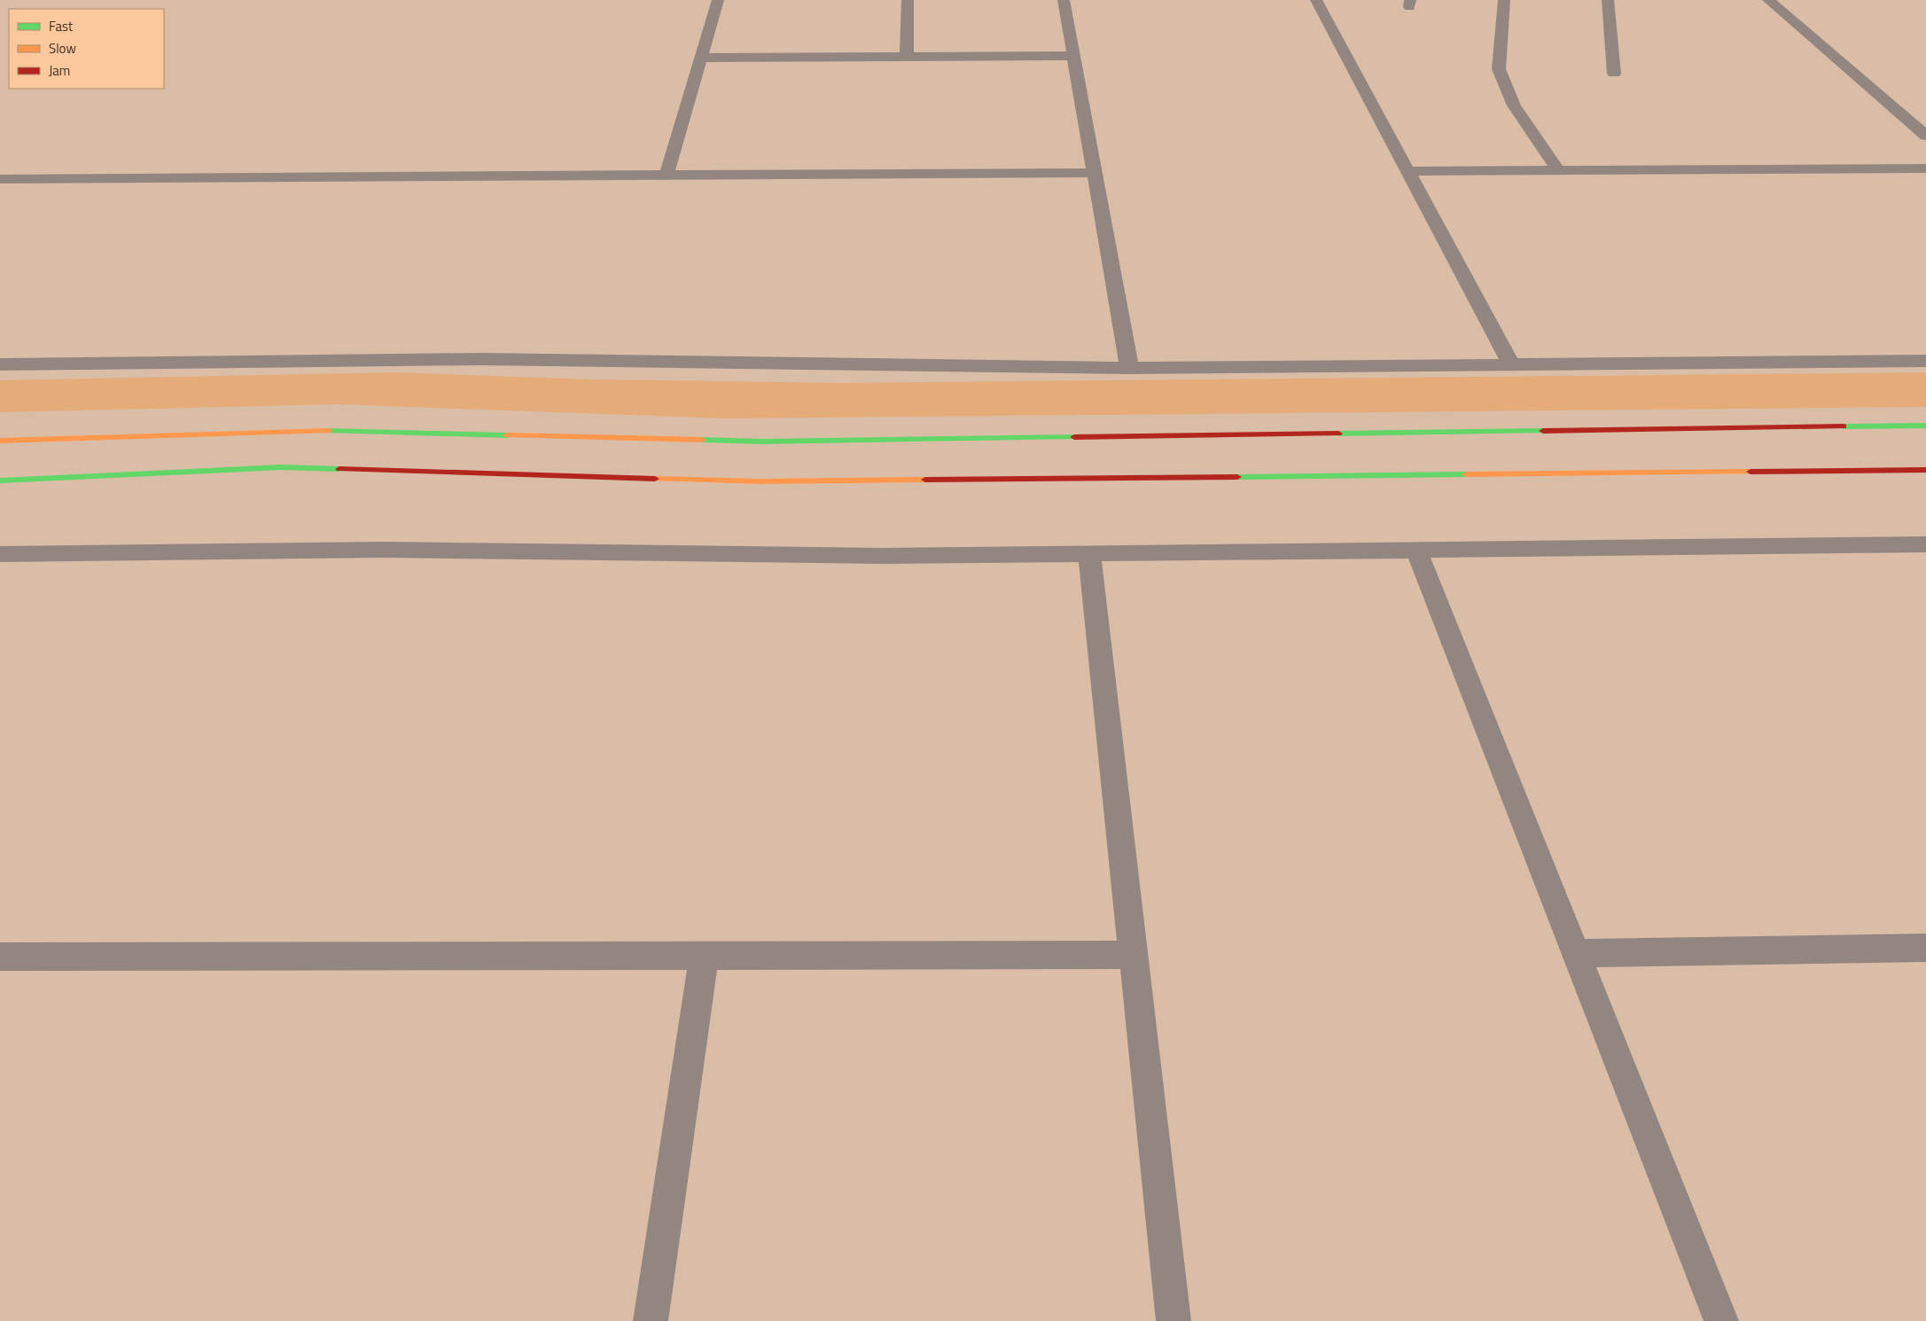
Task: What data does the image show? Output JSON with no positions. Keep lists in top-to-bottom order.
{
  "legend": ["Fast", "Slow", "Jam"]
}
